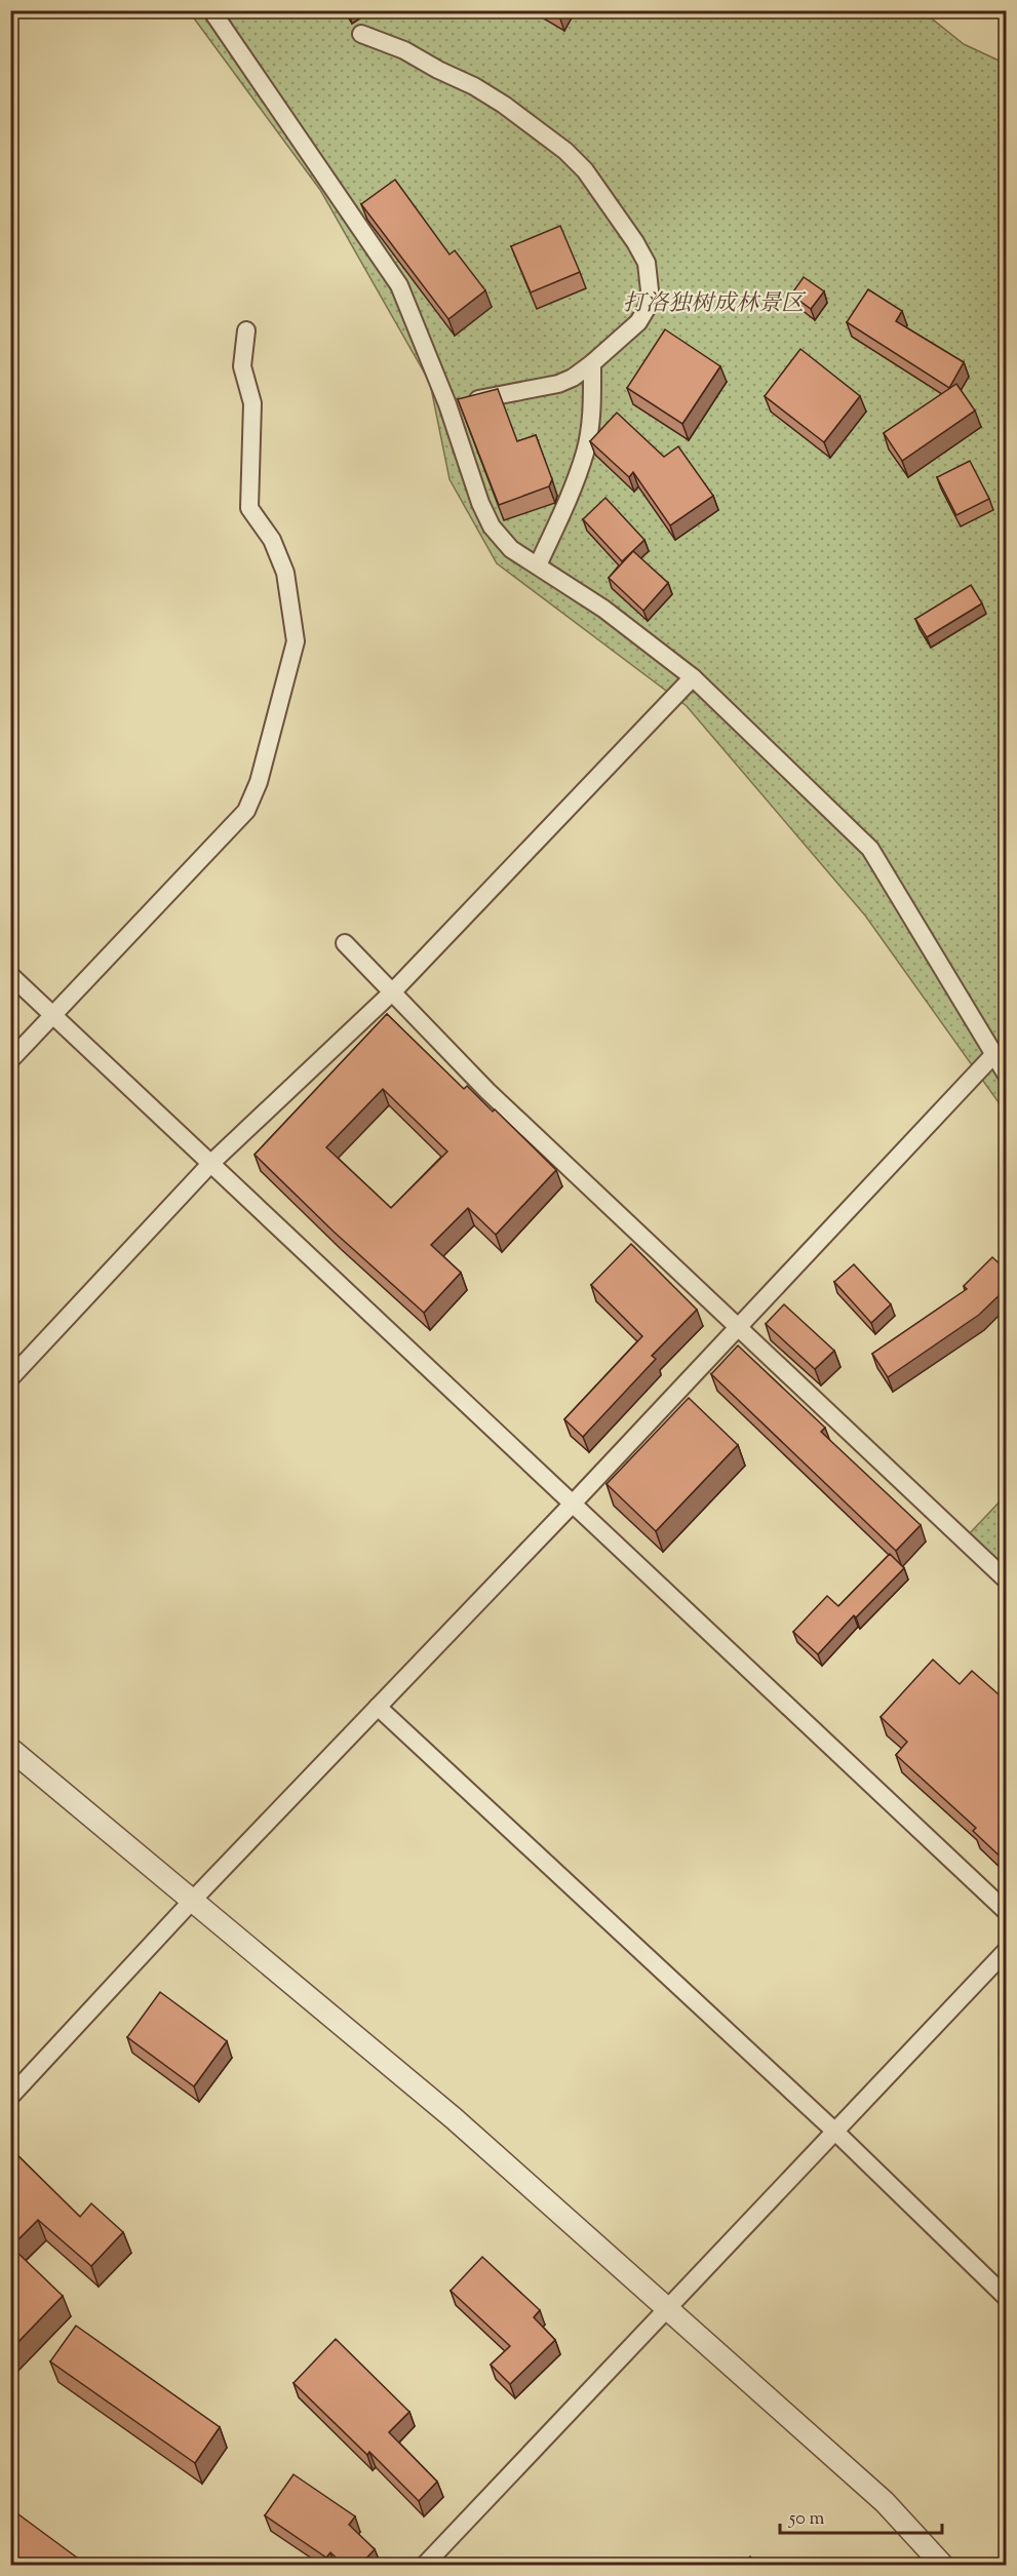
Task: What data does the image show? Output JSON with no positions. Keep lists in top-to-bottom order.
{
  "parks": ["打洛独树成林景区"],
  "scale_bar": "50 m"
}
